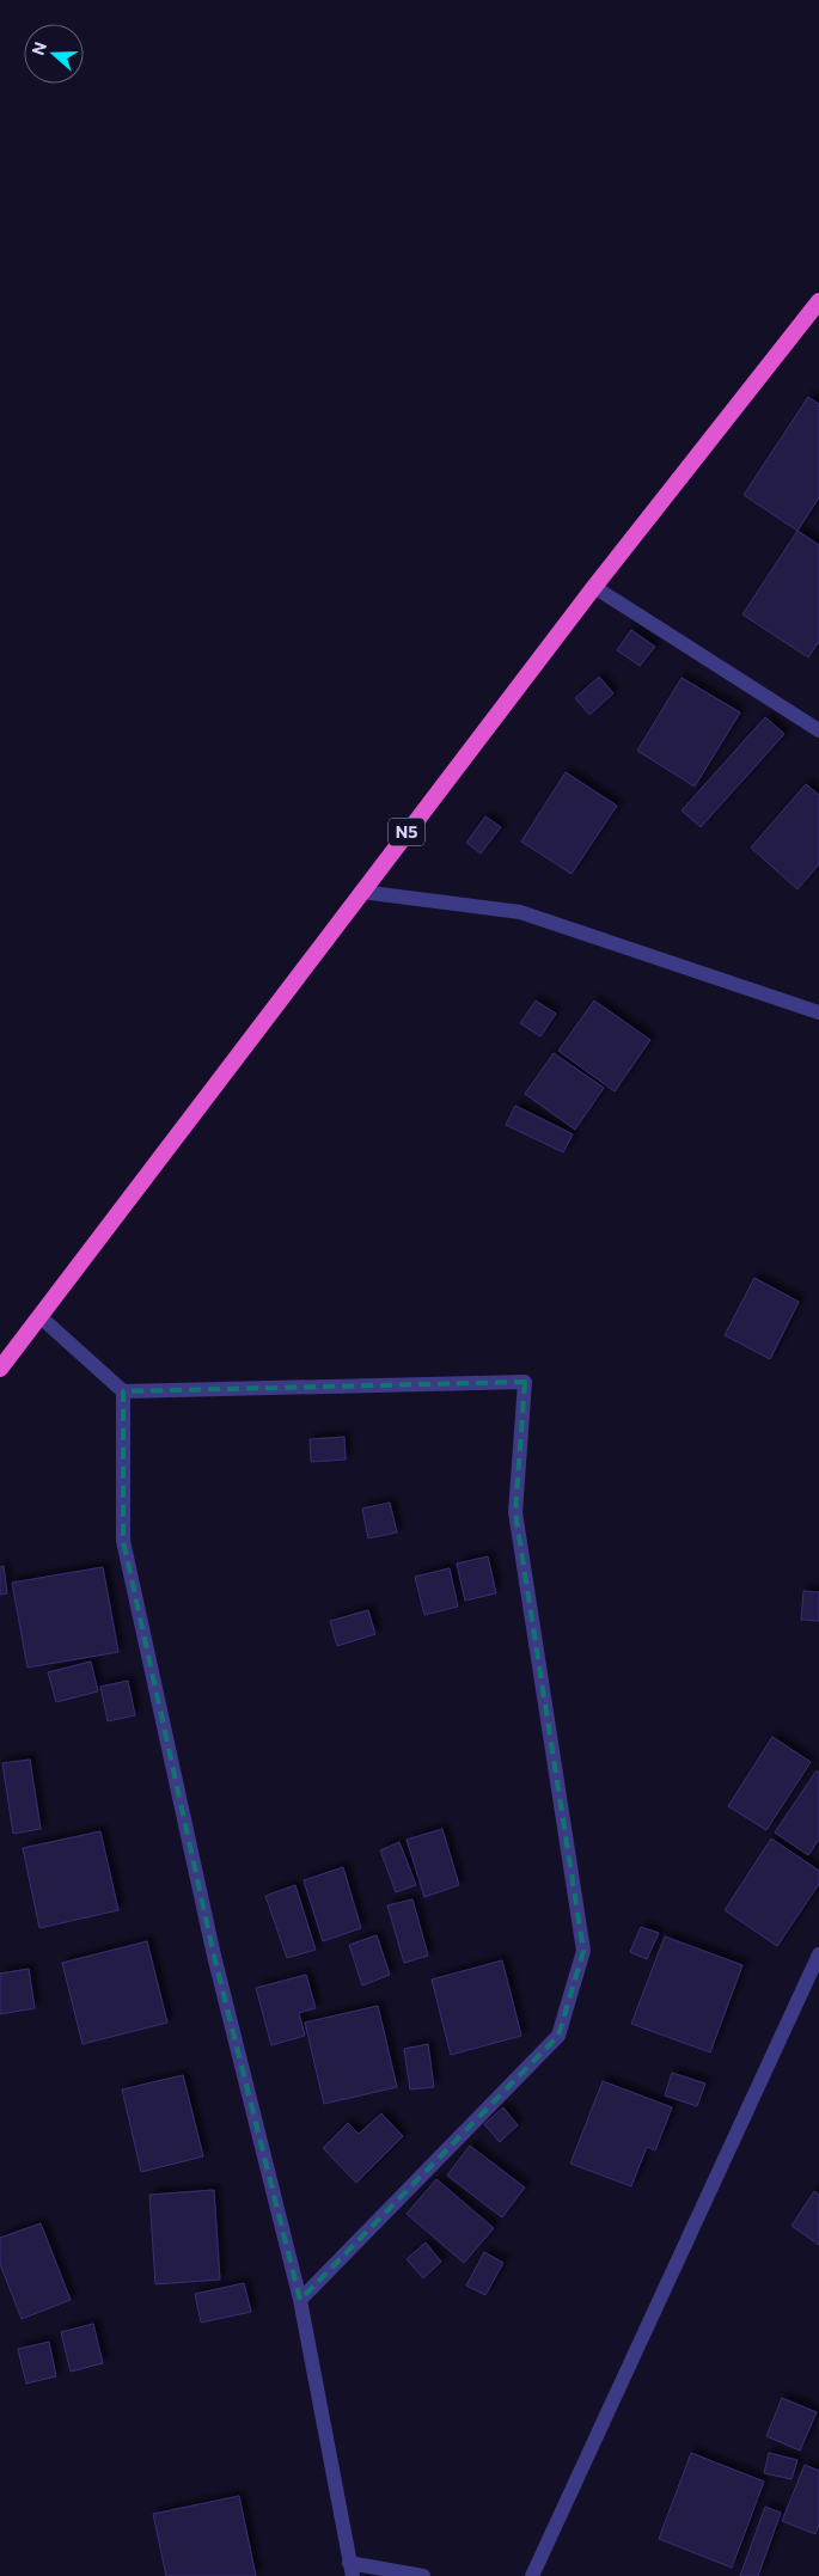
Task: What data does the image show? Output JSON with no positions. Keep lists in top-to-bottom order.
{
  "streets": {
    "highway": ["N5"]
  },
  "north": "left"
}
